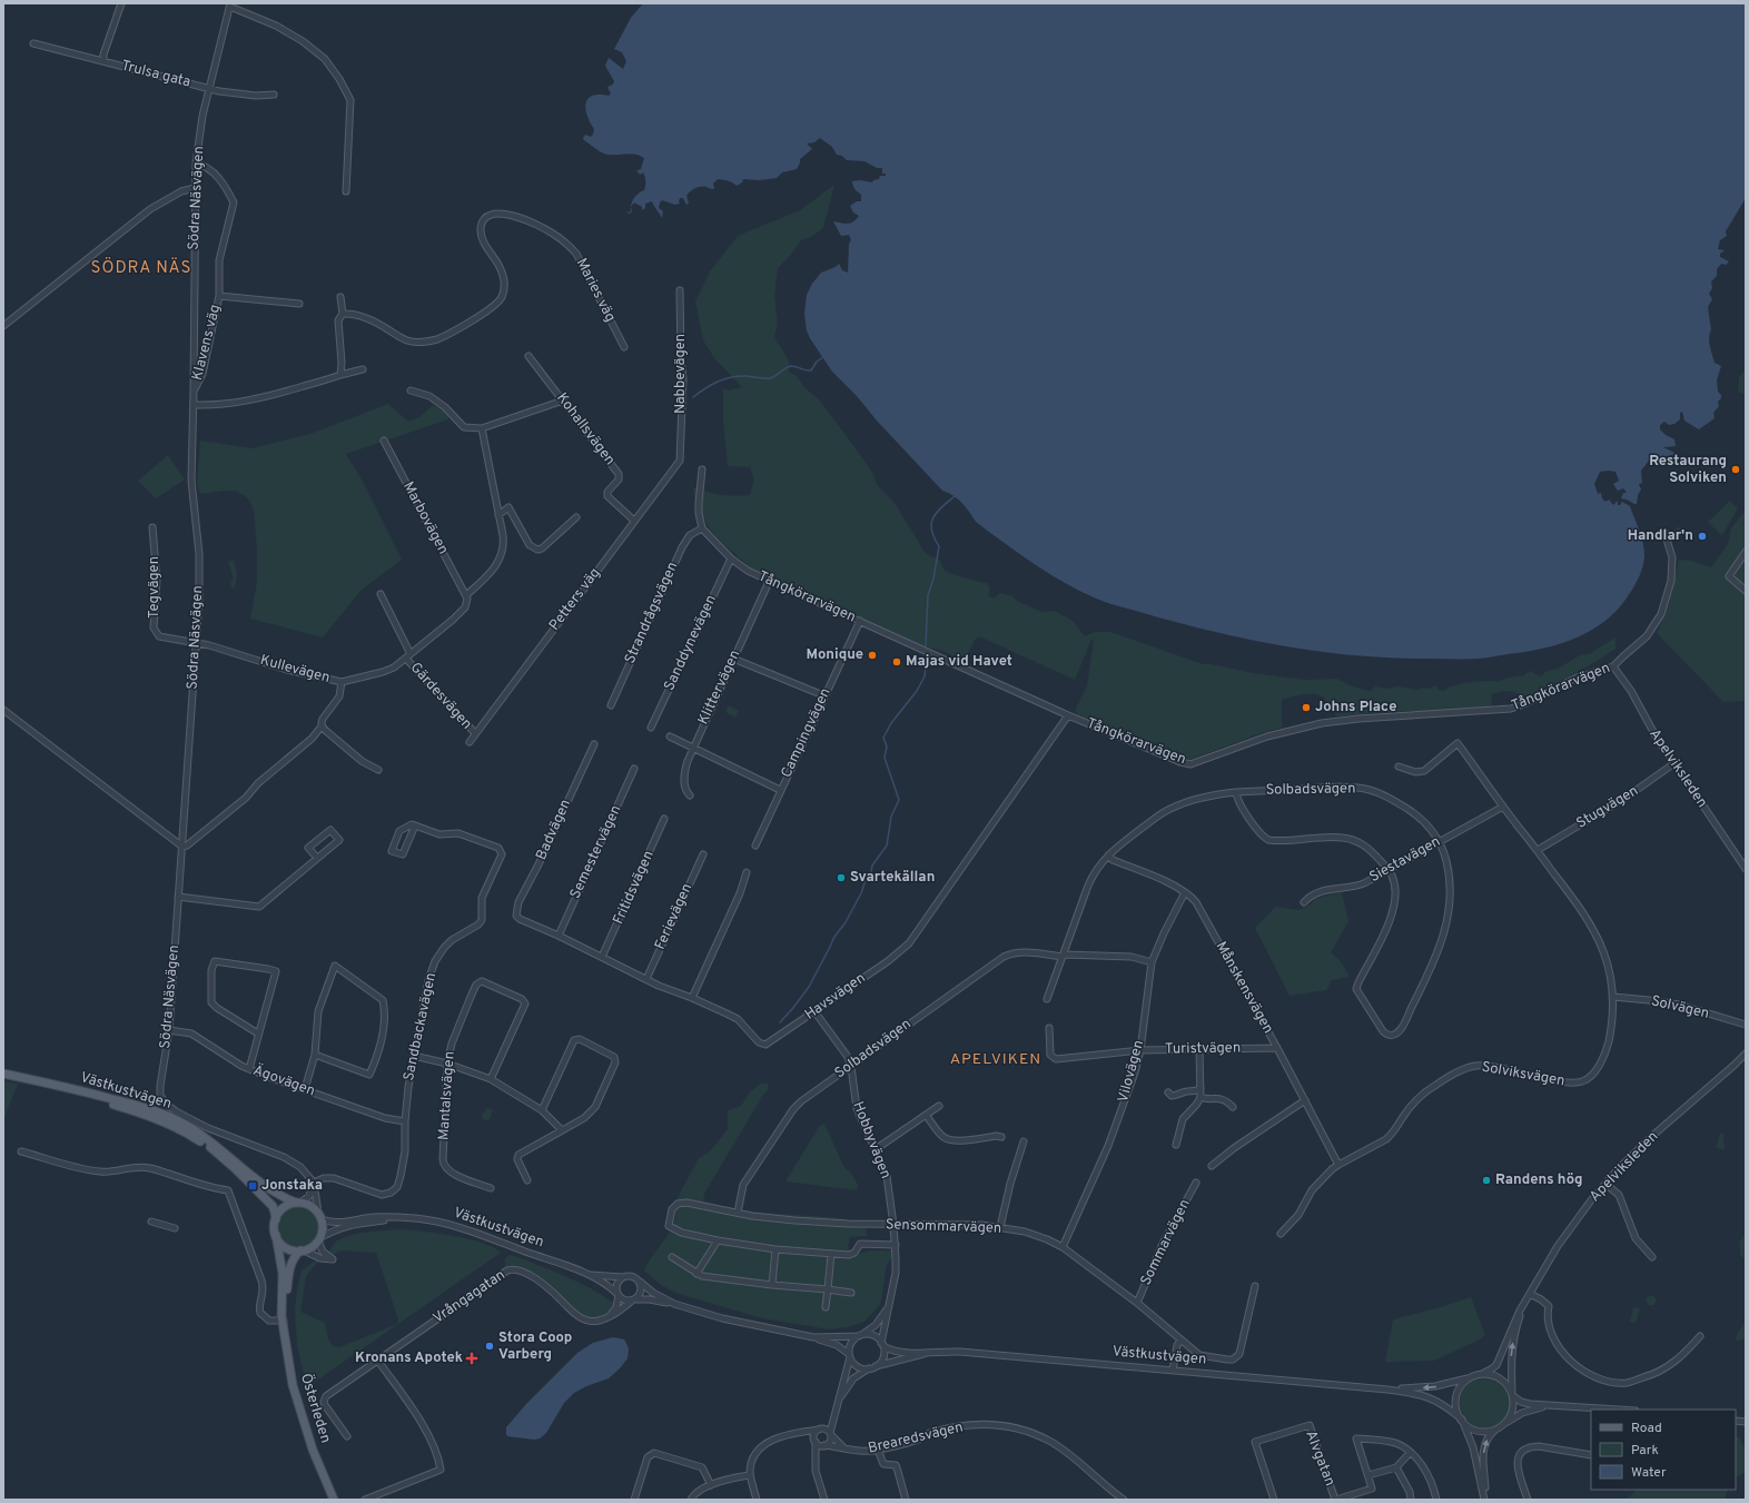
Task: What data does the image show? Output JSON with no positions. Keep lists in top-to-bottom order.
{
  "streets": {
    "main road": ["Västkustvägen", "Österleden"],
    "street": [
      "Trulsa gata",
      "Södra Näsvägen",
      "Maries väg",
      "Klavens väg",
      "Nabbevägen",
      "Kohallsvägen",
      "Marbovägen",
      "Tegvägen",
      "Tångkörarvägen",
      "Petters väg",
      "Strandrågsvägen",
      "Sanddynevägen",
      "Kullevägen",
      "Klittervägen",
      "Gärdesvägen",
      "Campingvägen",
      "Apelviksleden",
      "Solbadsvägen",
      "Stugvägen",
      "Badvägen",
      "Semestervägen",
      "Siestavägen",
      "Fritidsvägen",
      "Ferievägen",
      "Månskensvägen",
      "Havsvägen",
      "Solvägen",
      "Sandbackavägen",
      "Turistvägen",
      "Vilovägen",
      "Solviksvägen",
      "Ägovägen",
      "Mantalsvägen",
      "Hobbyvägen",
      "Sensommarvägen",
      "Sommarvägen",
      "Vrångagatan",
      "Brearedsvägen",
      "Alvgatan"
    ]
  },
  "crossings": [
    ["Trulsa gata", "Södra Näsvägen"],
    ["Södra Näsvägen", "Klavens väg"],
    ["Södra Näsvägen", "Tegvägen"],
    ["Södra Näsvägen", "Kullevägen"],
    ["Södra Näsvägen", "Sandbackavägen"],
    ["Södra Näsvägen", "Ägovägen"],
    ["Nabbevägen", "Petters väg"],
    ["Kohallsvägen", "Petters väg"],
    ["Marbovägen", "Kullevägen"],
    ["Tegvägen", "Kullevägen"],
    ["Tångkörarvägen", "Strandrågsvägen"],
    ["Tångkörarvägen", "Sanddynevägen"],
    ["Tångkörarvägen", "Klittervägen"],
    ["Tångkörarvägen", "Campingvägen"],
    ["Tångkörarvägen", "Apelviksleden"],
    ["Tångkörarvägen", "Havsvägen"],
    ["Petters väg", "Gärdesvägen"],
    ["Kullevägen", "Gärdesvägen"],
    ["Apelviksleden", "Stugvägen"],
    ["Apelviksleden", "Västkustvägen"],
    ["Solbadsvägen", "Siestavägen"],
    ["Solbadsvägen", "Månskensvägen"],
    ["Solbadsvägen", "Vilovägen"],
    ["Solbadsvägen", "Hobbyvägen"],
    ["Solbadsvägen", "Sensommarvägen"],
    ["Stugvägen", "Solviksvägen"],
    ["Badvägen", "Havsvägen"],
    ["Semestervägen", "Havsvägen"],
    ["Siestavägen", "Solviksvägen"],
    ["Fritidsvägen", "Havsvägen"],
    ["Ferievägen", "Havsvägen"],
    ["Månskensvägen", "Turistvägen"],
    ["Månskensvägen", "Vilovägen"],
    ["Månskensvägen", "Solviksvägen"],
    ["Havsvägen", "Hobbyvägen"],
    ["Solvägen", "Solviksvägen"],
    ["Sandbackavägen", "Ägovägen"],
    ["Turistvägen", "Vilovägen"],
    ["Vilovägen", "Sensommarvägen"],
    ["Västkustvägen", "Hobbyvägen"],
    ["Västkustvägen", "Vrångagatan"],
    ["Västkustvägen", "Österleden"],
    ["Hobbyvägen", "Sensommarvägen"],
    ["Sensommarvägen", "Sommarvägen"]
  ],
  "districts": ["SÖDRA NÄS", "APELVIKEN"],
  "places": {
    "other": [
      "Restaurang Solviken",
      "Handlar'n",
      "Monique",
      "Majas vid Havet",
      "Johns Place",
      "Svartekällan",
      "Randens hög",
      "Stora Coop Varberg"
    ],
    "transit": ["Jonstaka"],
    "health": ["Kronans Apotek"]
  },
  "legend": ["Road", "Park", "Water"]
}
